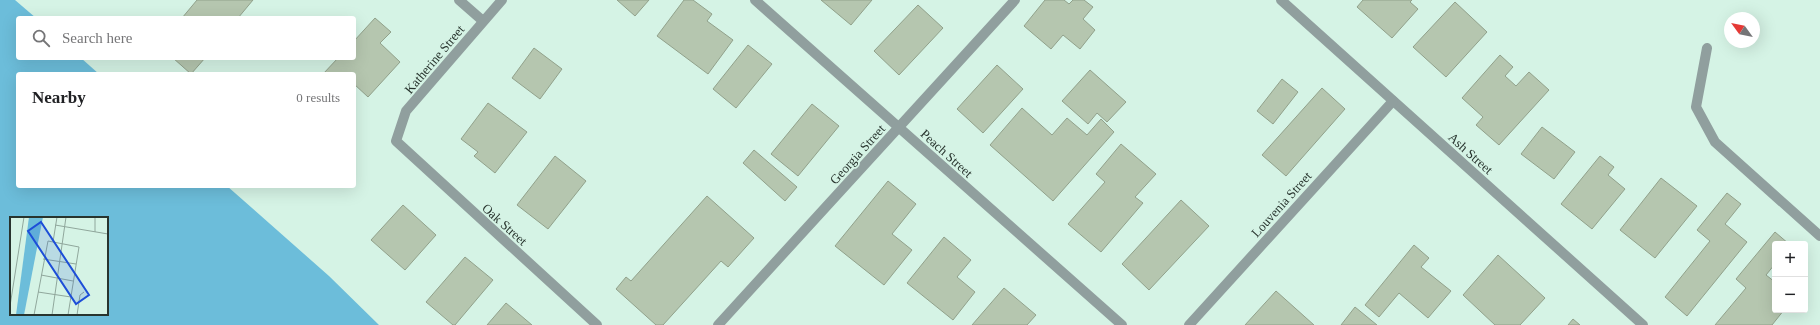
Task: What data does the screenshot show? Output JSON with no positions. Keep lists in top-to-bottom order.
{
  "streets": {
    "street": [
      "Katherine Street",
      "Peach Street",
      "Ash Street",
      "Georgia Street",
      "Louvenia Street",
      "Oak Street"
    ]
  },
  "crossings": [
    ["Katherine Street", "Oak Street"],
    ["Peach Street", "Georgia Street"],
    ["Ash Street", "Louvenia Street"]
  ],
  "north": "top left",
  "page": {
    "search": "Search here",
    "heading": ["Nearby", "0 results"],
    "map_buttons": ["+", "−"]
  }
}
